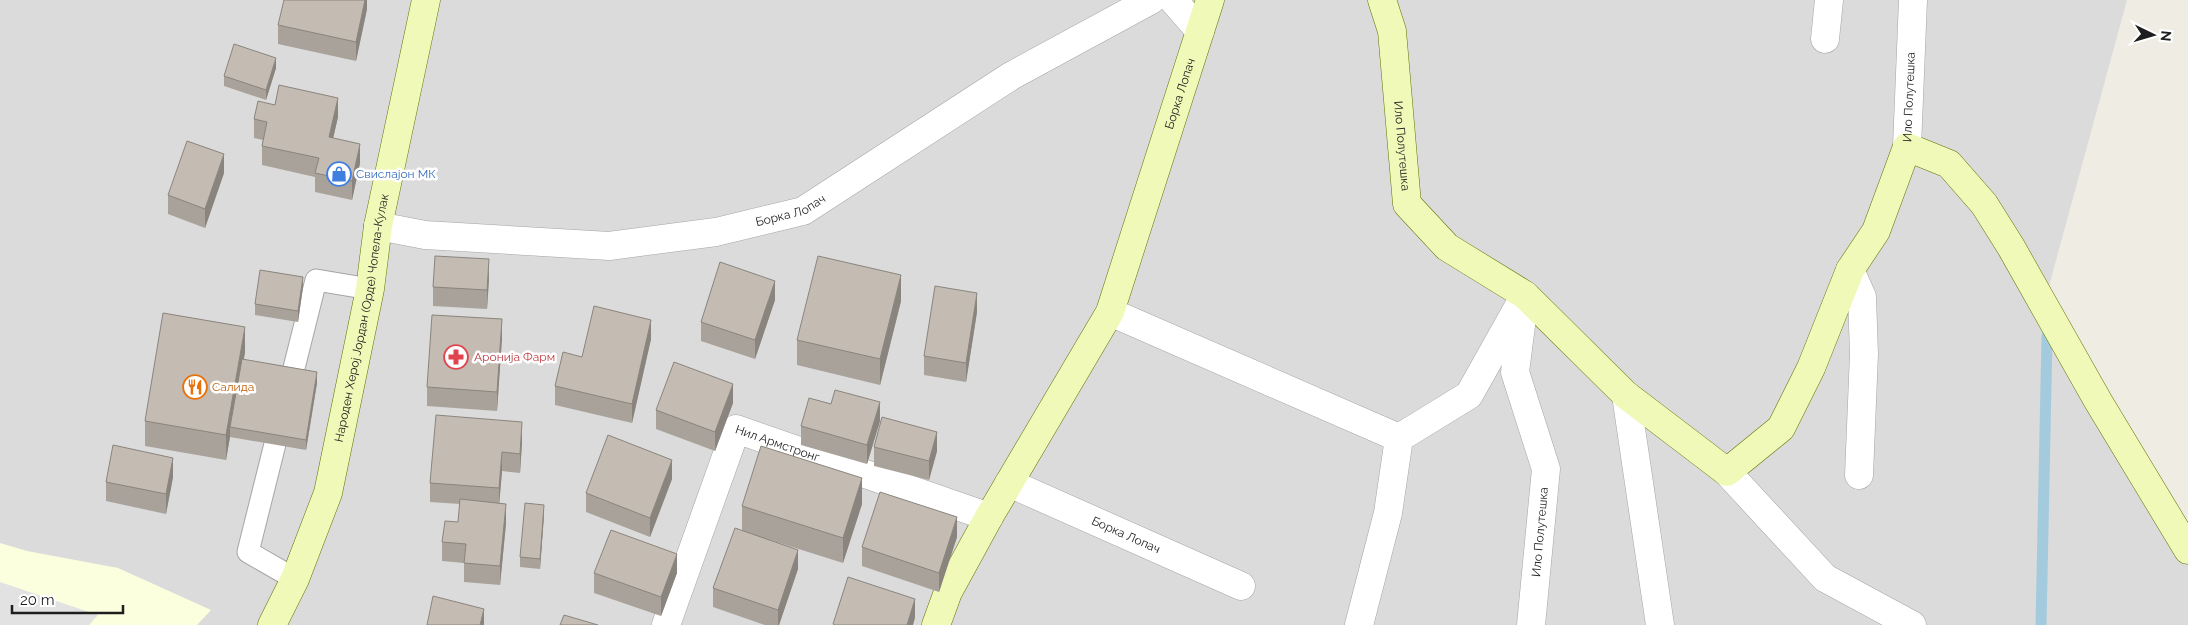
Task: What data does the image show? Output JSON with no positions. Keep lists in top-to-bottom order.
{
  "streets": {
    "street": [
      "Борка Лопач",
      "Ило Полутешка",
      "Народен Херој Јордан (Орде) Чопела-Кулак",
      "Нил Армстронг"
    ]
  },
  "crossings": [
    ["Борка Лопач", "Народен Херој Јордан (Орде) Чопела-Кулак"],
    ["Борка Лопач", "Нил Армстронг"]
  ],
  "places": {
    "shop": ["Свислајон МК"],
    "pharmacy": ["Аронија Фарм"],
    "restaurant": ["Салида"]
  },
  "scale_bar": "20 m",
  "north": "right"
}
